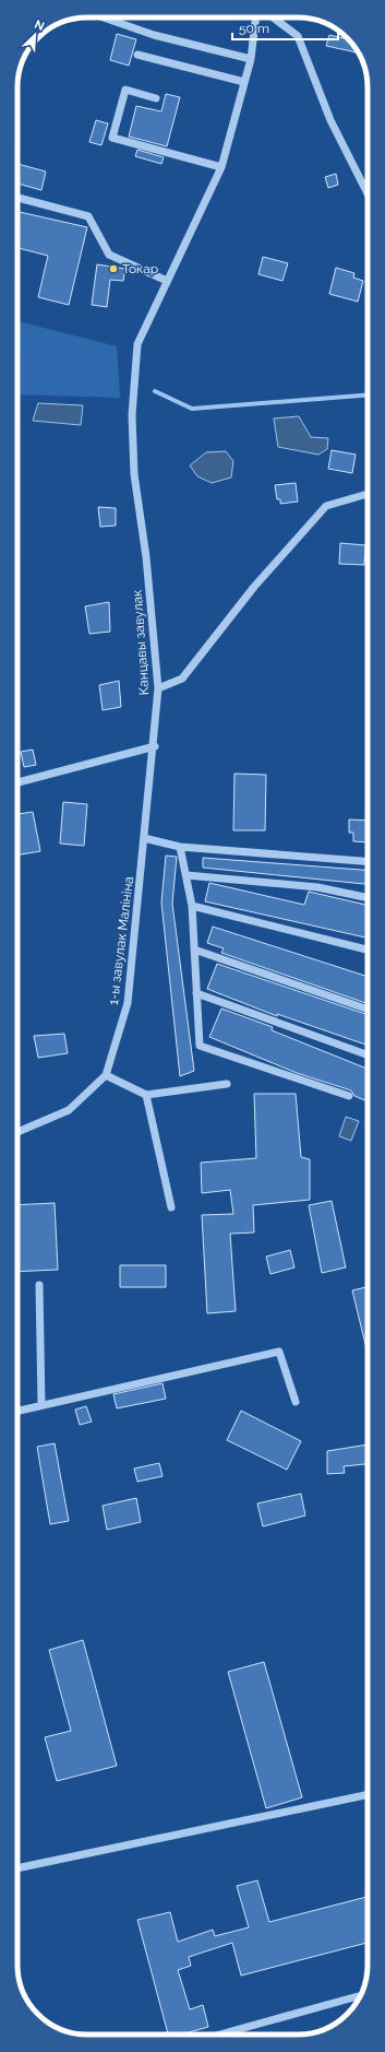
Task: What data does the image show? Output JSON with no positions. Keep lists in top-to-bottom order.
{
  "streets": {
    "street": ["Канцавы завулак", "1-ы завулак Малініна"]
  },
  "crossings": [
    ["Канцавы завулак", "1-ы завулак Малініна"]
  ],
  "places": ["Токар"],
  "scale_bar": "50 m",
  "north": "top right"
}
